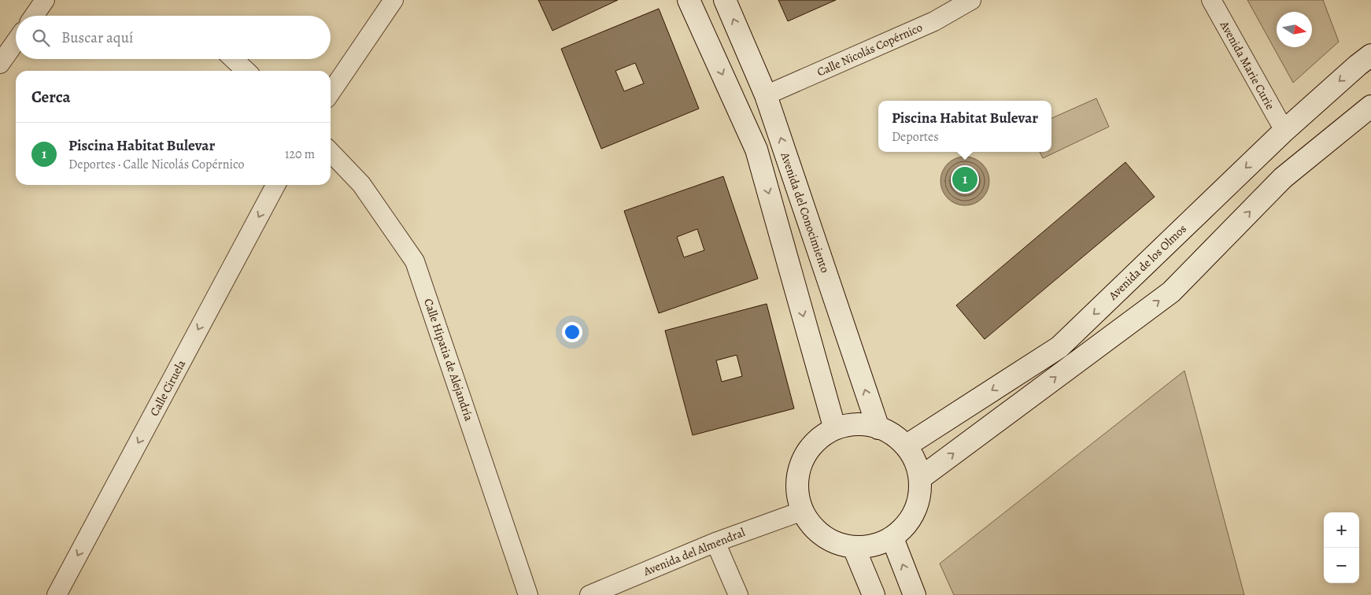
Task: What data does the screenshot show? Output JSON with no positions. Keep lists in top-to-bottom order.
{
  "streets": {
    "street": [
      "Calle Nicolás Copérnico",
      "Avenida Marie Curie",
      "Avenida del Conocimiento",
      "Avenida de los Olmos",
      "Calle Hipatia de Alejandría",
      "Calle Ciruela",
      "Avenida del Almendral"
    ]
  },
  "crossings": [
    ["Calle Nicolás Copérnico", "Avenida del Conocimiento"],
    ["Avenida Marie Curie", "Avenida de los Olmos"],
    ["Avenida del Conocimiento", "Avenida de los Olmos"],
    ["Avenida del Conocimiento", "Avenida del Almendral"],
    ["Avenida de los Olmos", "Avenida del Almendral"]
  ],
  "one_way": ["Calle Ciruela"],
  "north": "right",
  "page": {
    "search": "Buscar aquí",
    "heading": "Cerca",
    "popup": ["Piscina Habitat Bulevar", "Deportes"],
    "list": [
      {
        "mark": "1",
        "name": "Piscina Habitat Bulevar",
        "note": "Deportes · Calle Nicolás Copérnico",
        "value": "120 m"
      }
    ],
    "pins": "1",
    "map_buttons": ["+", "−"]
  }
}
